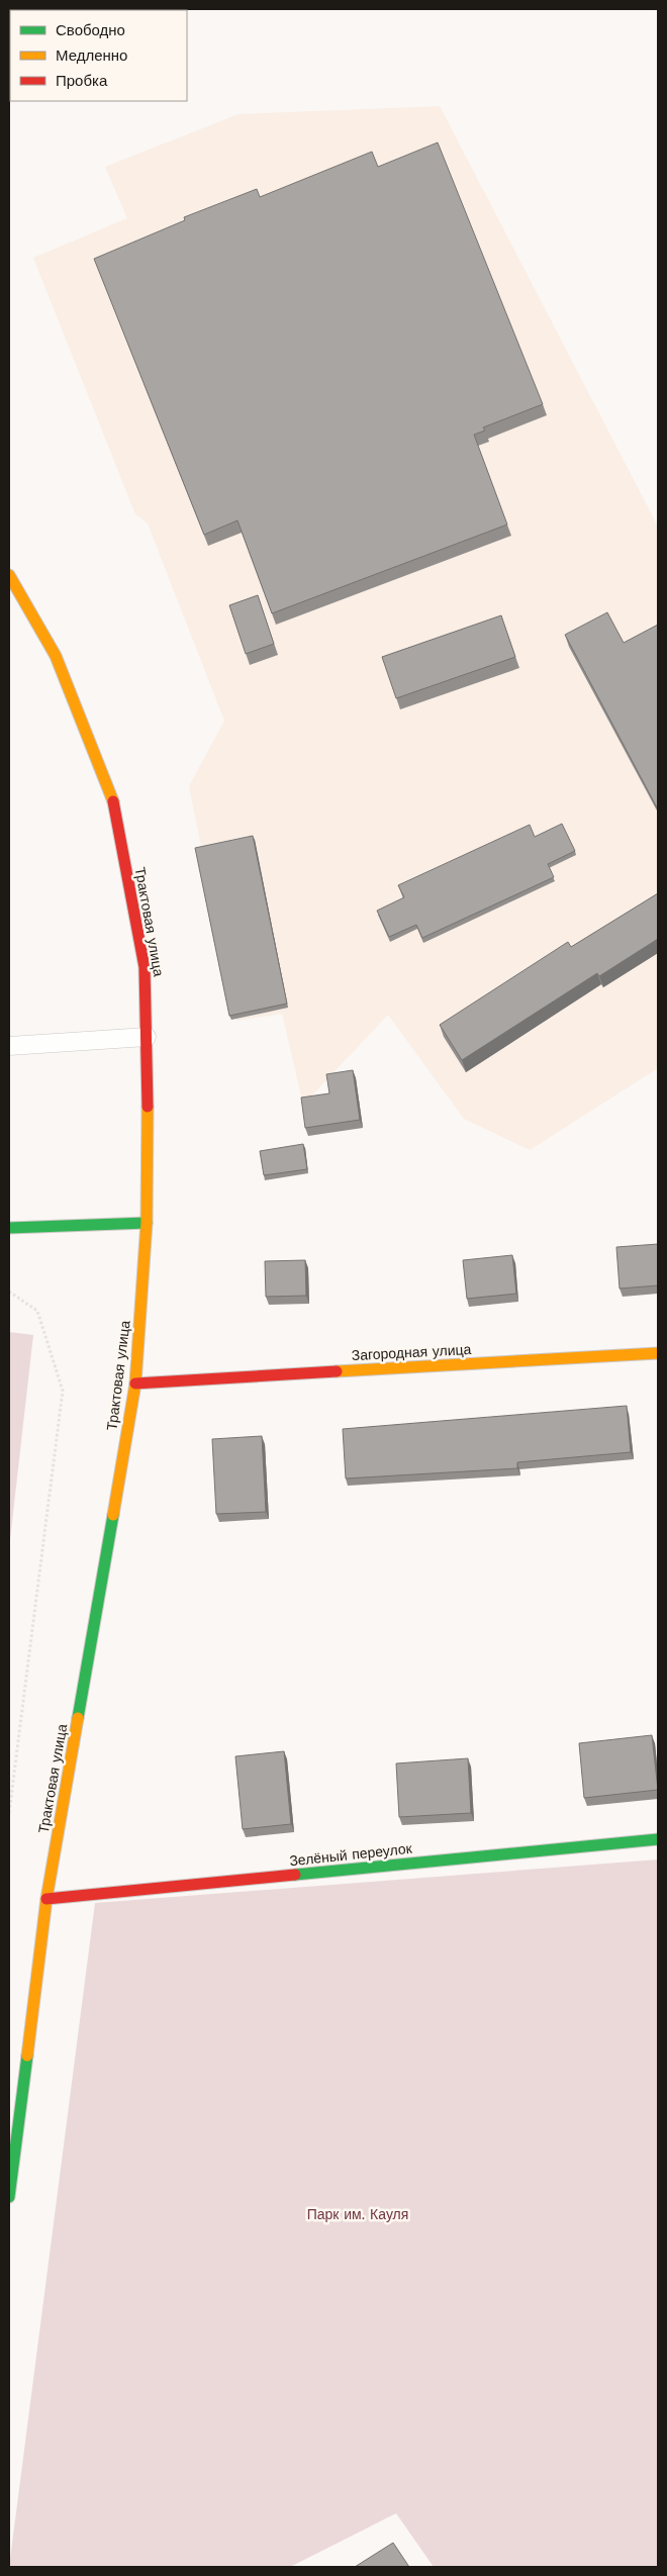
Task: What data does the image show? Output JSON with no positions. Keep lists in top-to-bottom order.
{
  "streets": {
    "street": ["Трактовая улица", "Загородная улица", "Зелёный переулок"]
  },
  "crossings": [
    ["Трактовая улица", "Загородная улица"],
    ["Трактовая улица", "Зелёный переулок"]
  ],
  "parks": ["Парк им. Кауля"],
  "legend": ["Свободно", "Медленно", "Пробка"]
}
